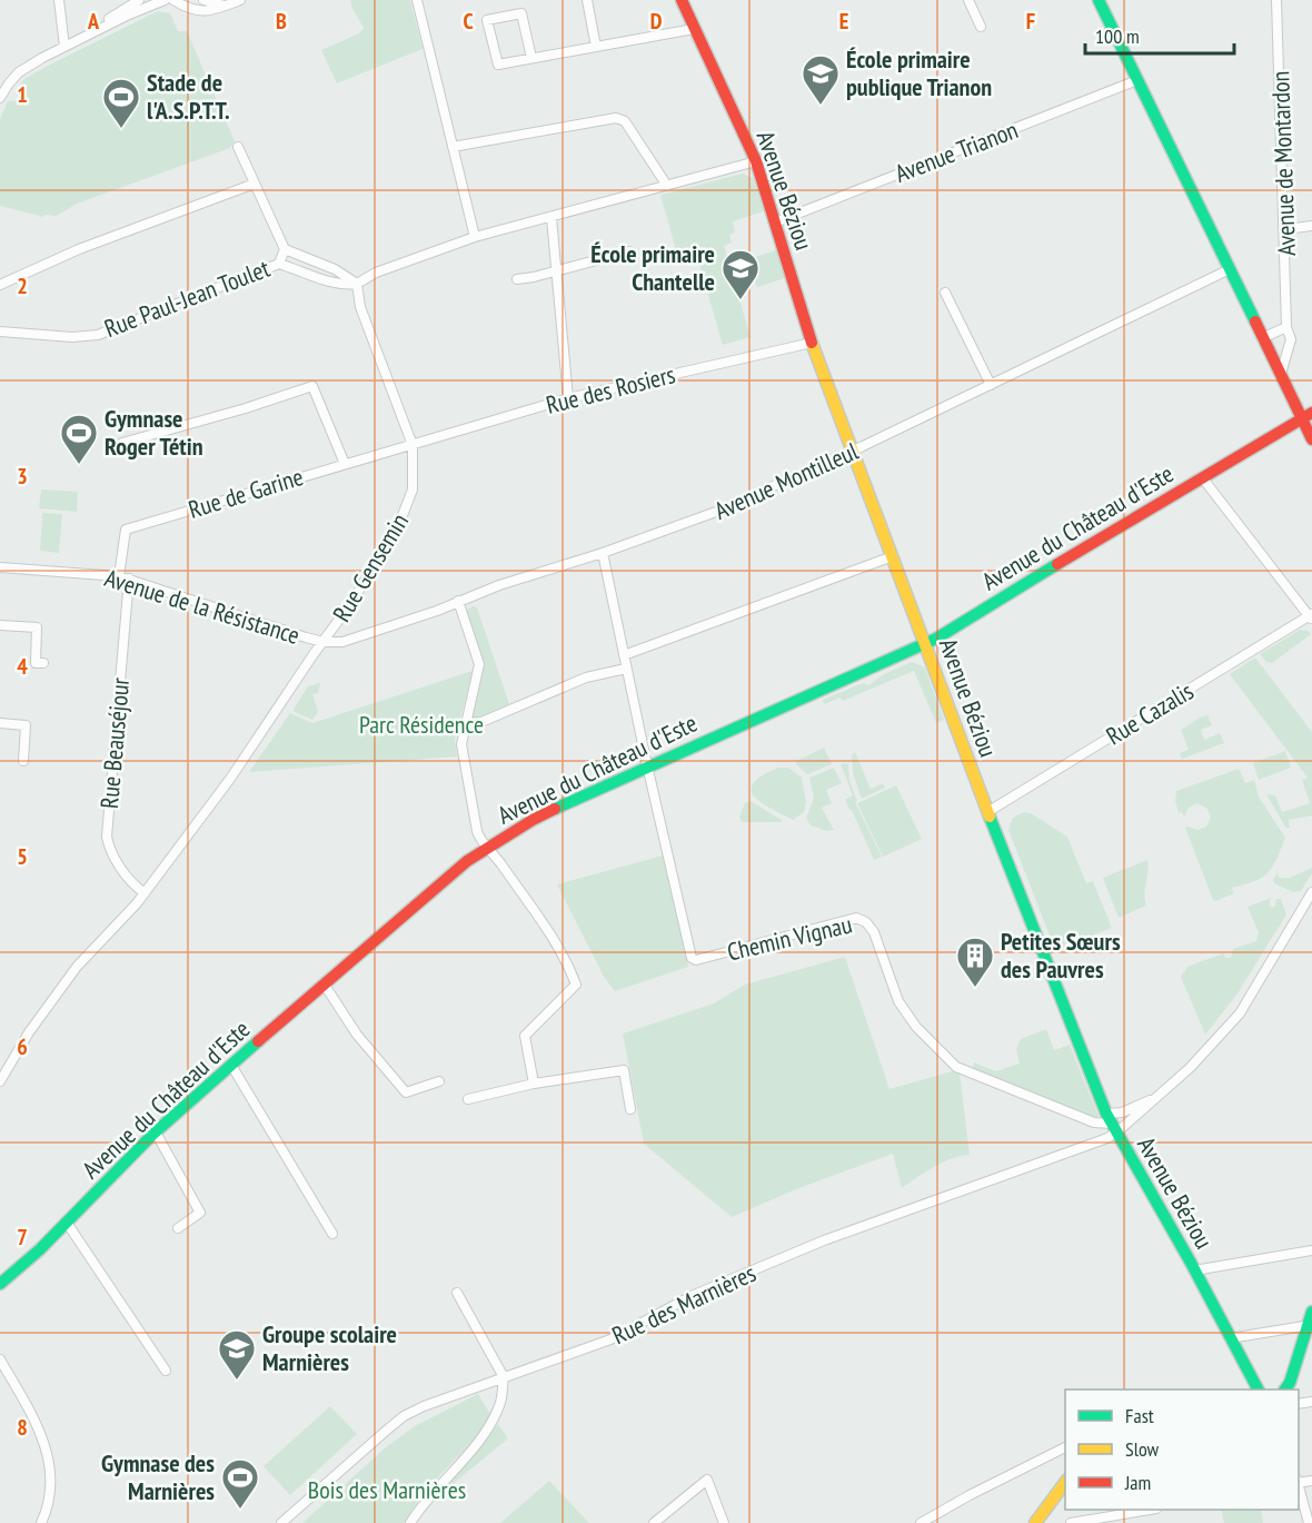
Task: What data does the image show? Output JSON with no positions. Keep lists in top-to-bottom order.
{
  "streets": {
    "street": [
      "Avenue Trianon",
      "Avenue de Montardon",
      "Avenue Béziou",
      "Rue Paul-Jean Toulet",
      "Rue des Rosiers",
      "Avenue Montilleul",
      "Rue de Garine",
      "Avenue du Château d'Este",
      "Rue Gensemin",
      "Avenue de la Résistance",
      "Rue Cazalis",
      "Rue Beauséjour",
      "Chemin Vignau",
      "Rue des Marnières"
    ]
  },
  "crossings": [
    ["Avenue Trianon", "Avenue Béziou"],
    ["Avenue Béziou", "Rue des Rosiers"],
    ["Avenue Béziou", "Avenue Montilleul"],
    ["Avenue Béziou", "Avenue du Château d'Este"],
    ["Avenue Béziou", "Rue Cazalis"],
    ["Avenue Béziou", "Chemin Vignau"],
    ["Avenue Béziou", "Rue des Marnières"],
    ["Rue Paul-Jean Toulet", "Rue Gensemin"],
    ["Rue des Rosiers", "Rue de Garine"],
    ["Rue des Rosiers", "Rue Gensemin"],
    ["Avenue Montilleul", "Rue Gensemin"],
    ["Avenue Montilleul", "Avenue de la Résistance"],
    ["Rue de Garine", "Rue Gensemin"],
    ["Rue de Garine", "Avenue de la Résistance"],
    ["Avenue du Château d'Este", "Chemin Vignau"],
    ["Rue Gensemin", "Avenue de la Résistance"],
    ["Rue Gensemin", "Rue Beauséjour"],
    ["Avenue de la Résistance", "Rue Beauséjour"],
    ["Chemin Vignau", "Rue des Marnières"]
  ],
  "parks": ["Parc Résidence", "Bois des Marnières"],
  "places": {
    "school or university": ["École primaire publique Trianon", "École primaire Chantelle", "Groupe scolaire Marnières"],
    "sports": ["Stade de l'A.S.P.T.T.", "Gymnase Roger Tétin", "Gymnase des Marnières"],
    "building": ["Petites Sœurs des Pauvres"]
  },
  "legend": ["Fast", "Slow", "Jam"],
  "scale_bar": "100 m",
  "grid": {
    "columns": [
      "A",
      "B",
      "C",
      "D",
      "E",
      "F"
    ],
    "rows": [
      "1",
      "2",
      "3",
      "4",
      "5",
      "6",
      "7",
      "8"
    ]
  }
}
